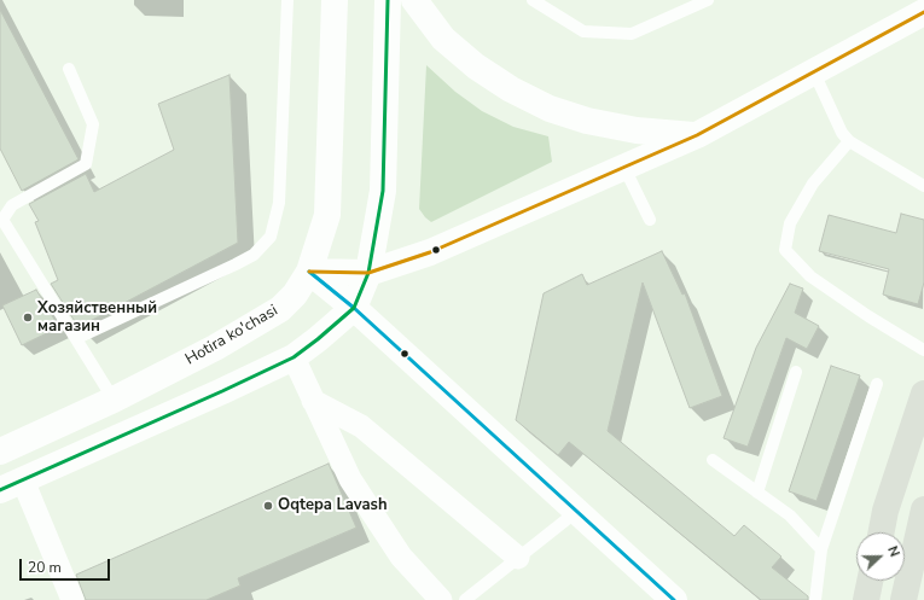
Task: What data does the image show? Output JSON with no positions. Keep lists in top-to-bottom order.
{
  "streets": {
    "main road": ["Hotira ko'chasi"]
  },
  "places": ["Хозяйственный магазин", "Oqtepa Lavash"],
  "scale_bar": "20 m",
  "north": "right"
}
